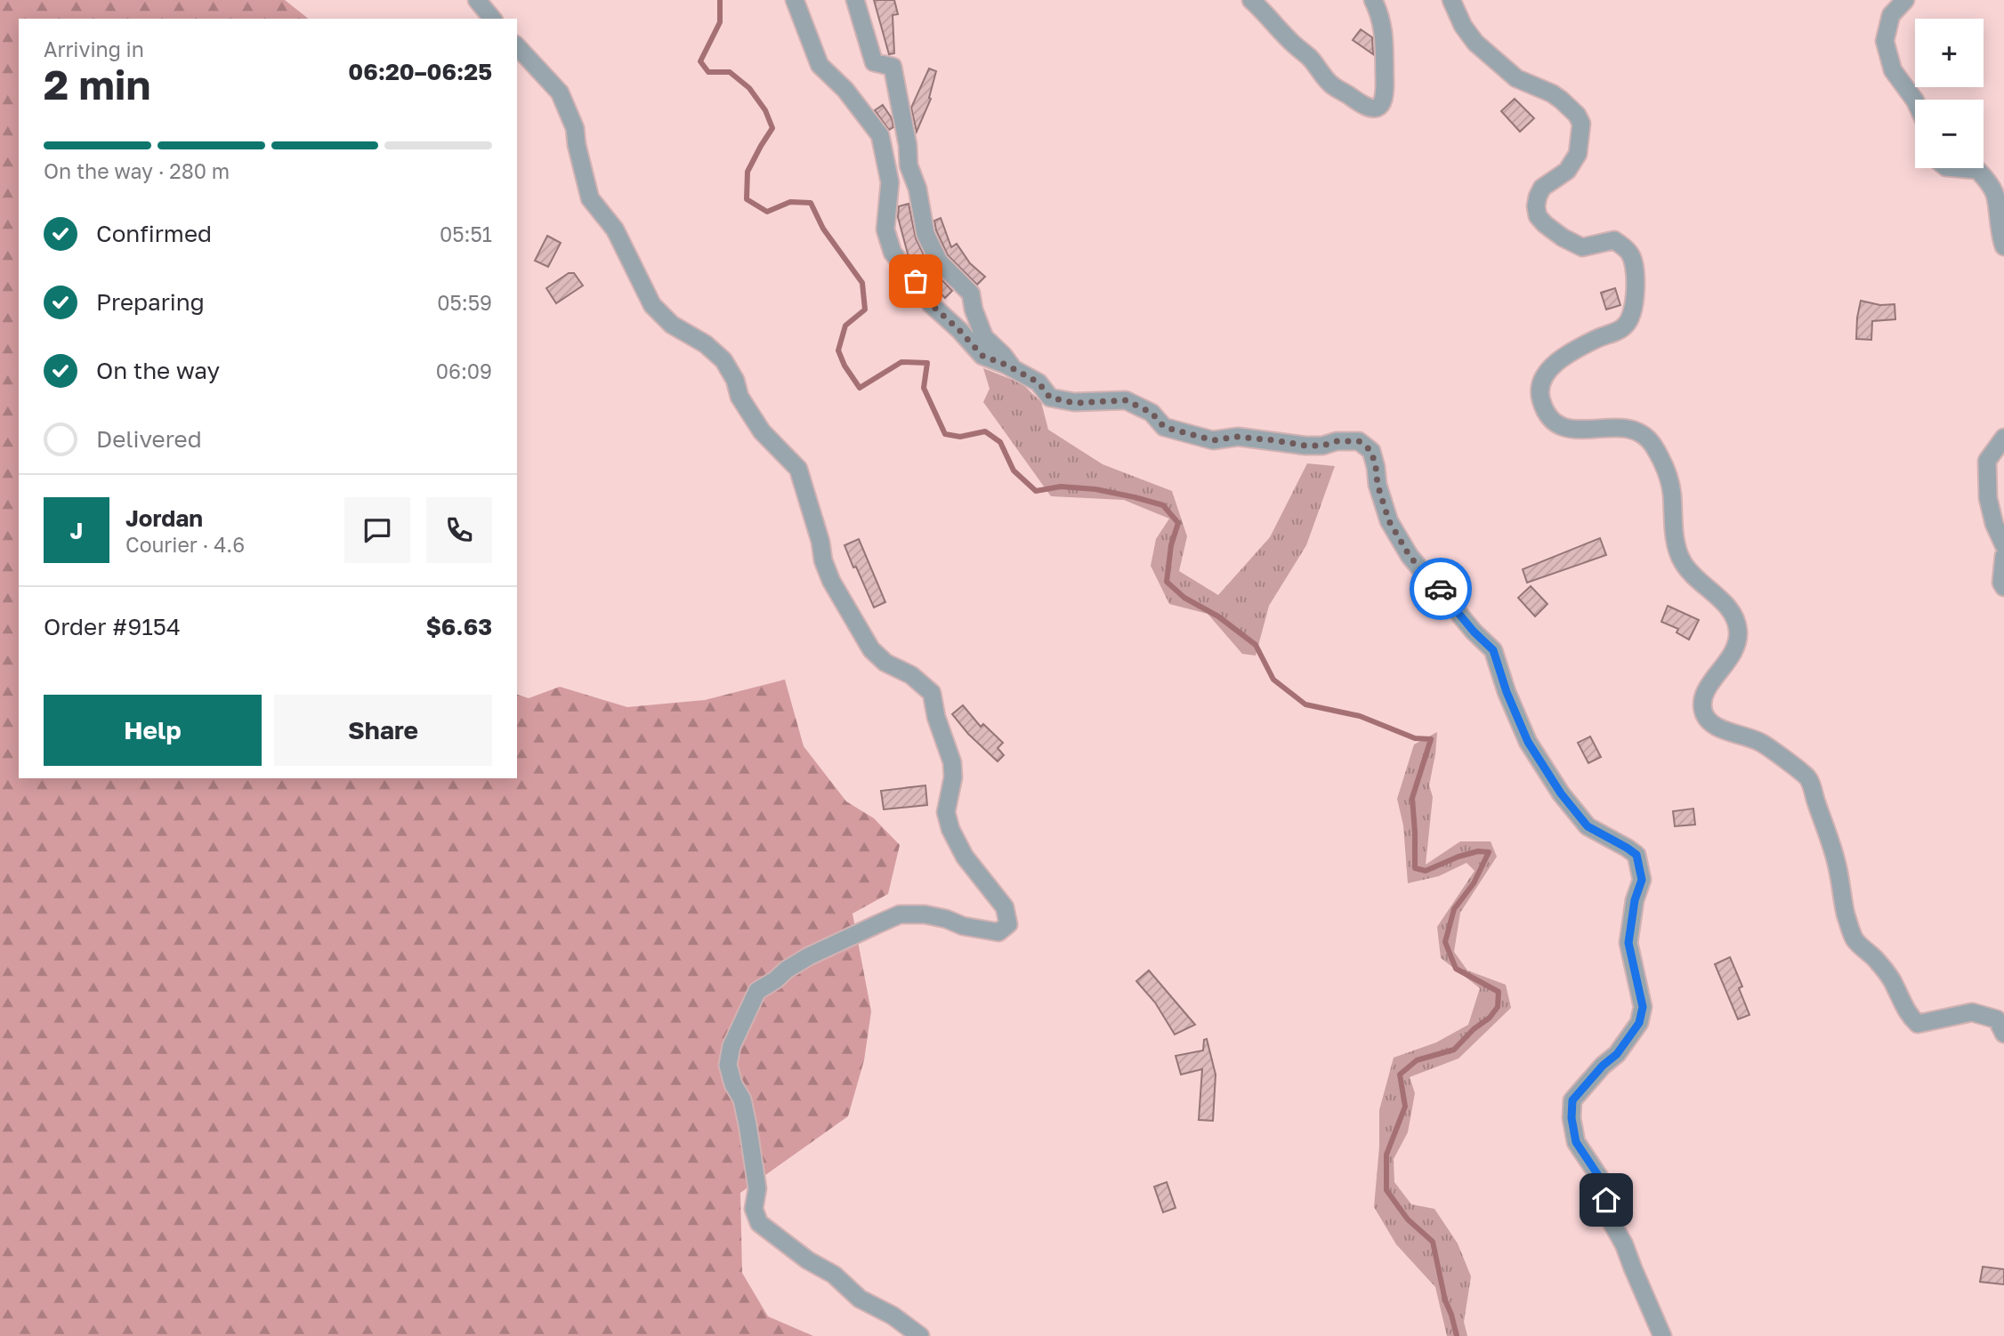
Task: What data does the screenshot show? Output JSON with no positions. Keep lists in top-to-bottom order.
{
  "page": {
    "map_buttons": ["+", "−"],
    "heading": ["2 min", "Arriving in", "06:20–06:25"],
    "panel": [
      "Jordan",
      "Courier · 4.6",
      "Order #9154",
      "$6.63"
    ],
    "bar": "On the way · 280 m",
    "list": [
      ["Confirmed", "05:51"],
      ["Preparing", "05:59"],
      ["On the way", "06:09"],
      "Delivered"
    ],
    "round": "J",
    "buttons": ["Help", "Share"]
  }
}
